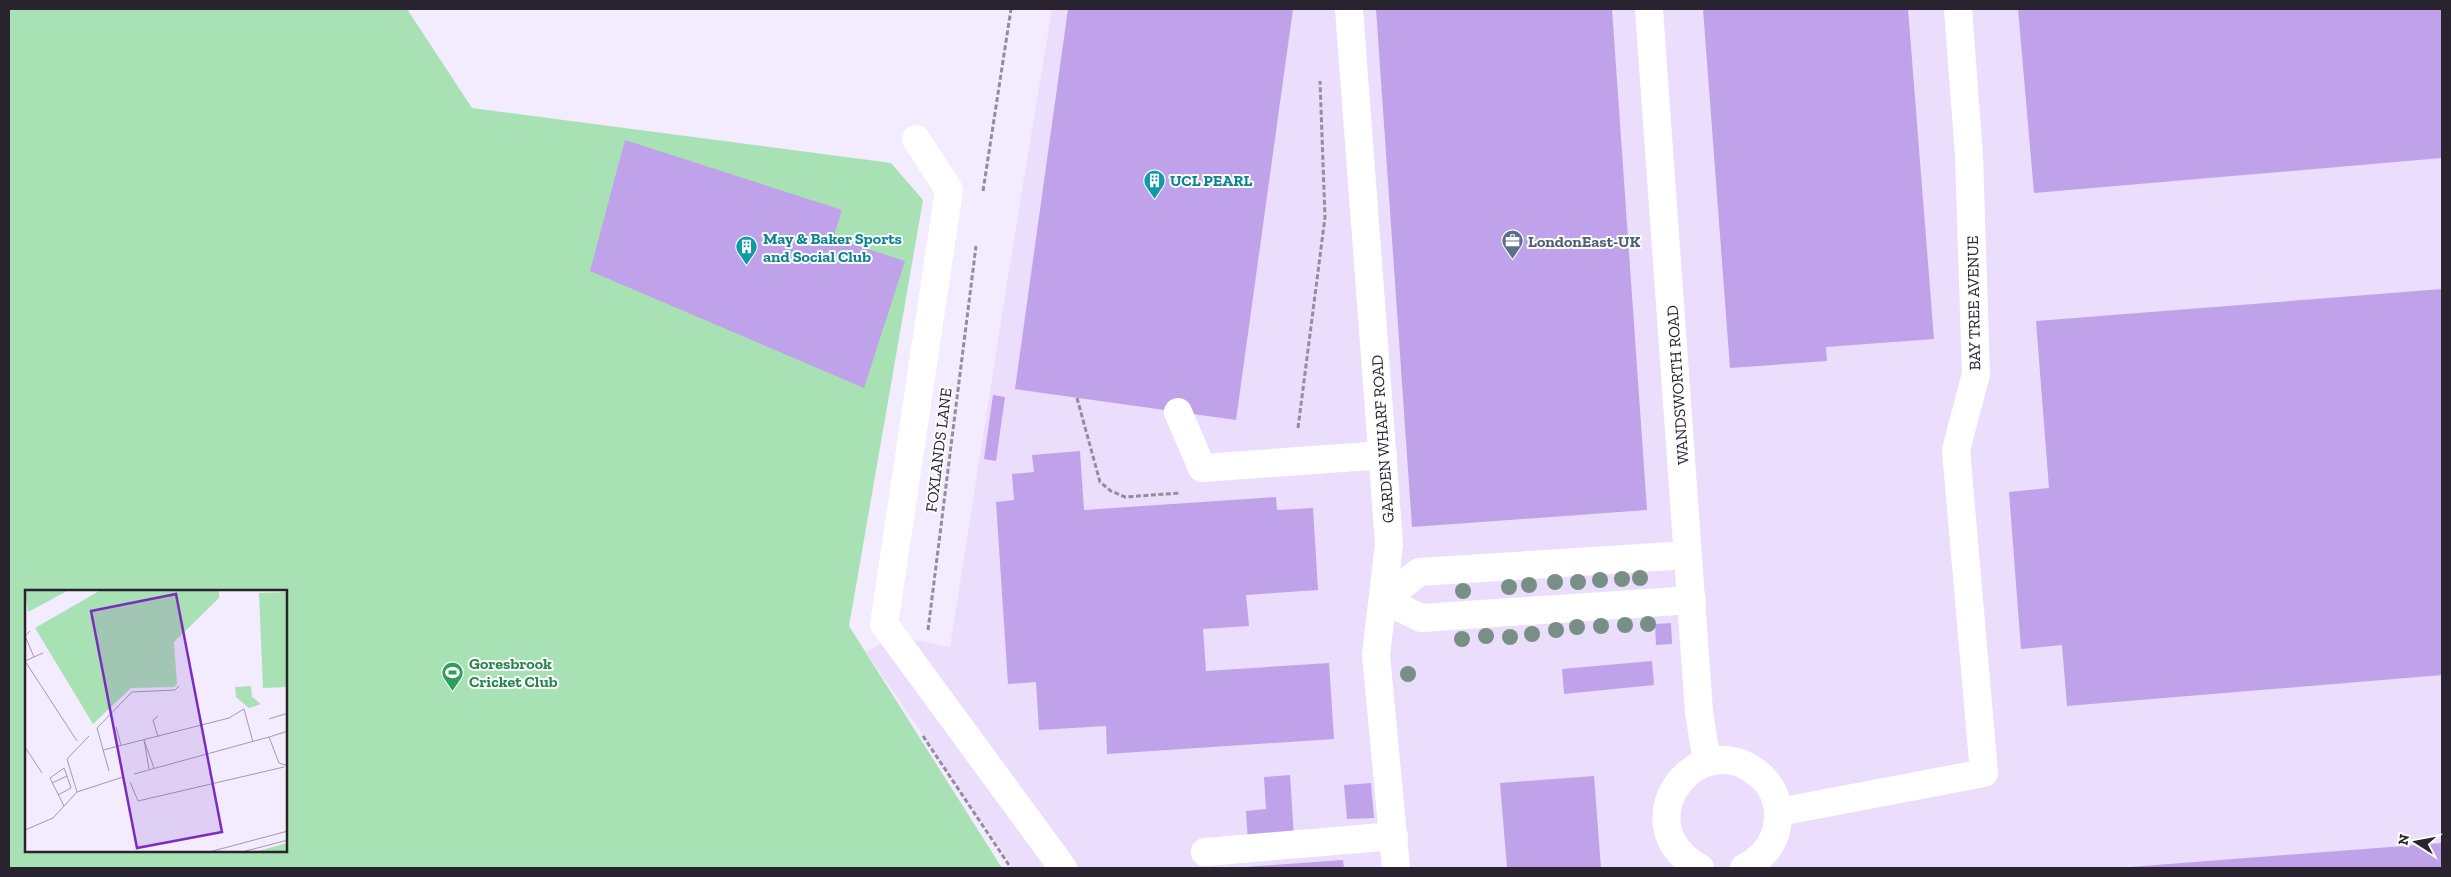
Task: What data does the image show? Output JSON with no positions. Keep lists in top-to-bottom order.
{
  "streets": {
    "street": ["BAY TREE AVENUE", "WANDSWORTH ROAD", "GARDEN WHARF ROAD"],
    "path": ["FOXLANDS LANE"]
  },
  "places": {
    "building": ["UCL PEARL", "May & Baker Sports and Social Club"],
    "office": ["LondonEast-UK"],
    "sports": ["Goresbrook Cricket Club"]
  },
  "north": "left"
}
